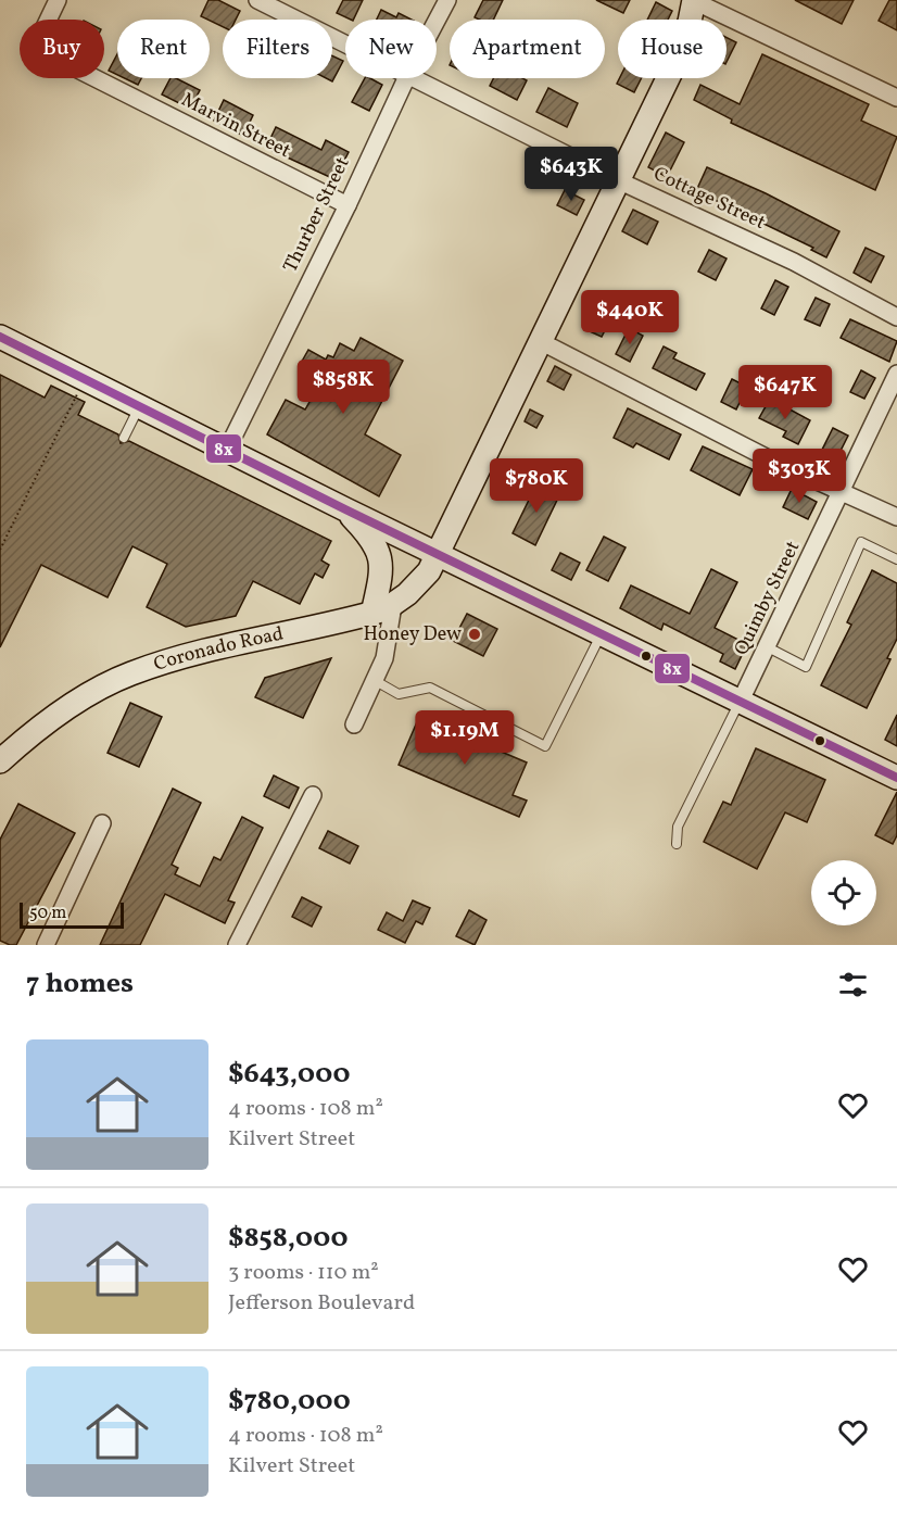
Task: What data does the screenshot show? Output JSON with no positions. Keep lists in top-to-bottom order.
{
  "streets": {
    "main road": ["Coronado Road"],
    "street": [
      "Marvin Street",
      "Cottage Street",
      "Thurber Street",
      "Quimby Street"
    ]
  },
  "crossings": [
    ["Marvin Street", "Thurber Street"],
    ["Cottage Street", "Coronado Road"]
  ],
  "places": ["Honey Dew"],
  "lines": ["transit line 8x"],
  "scale_bar": "50 m",
  "page": {
    "chip": [
      "Buy",
      "Rent",
      "Filters",
      "New",
      "Apartment",
      "House"
    ],
    "price": [
      "$643K",
      "$440K",
      "$858K",
      "$647K",
      "$303K",
      "$780K",
      "$1.19M"
    ],
    "scale": "50 m",
    "heading": "7 homes",
    "list": [
      {
        "name": "$643,000",
        "note": "4 rooms · 108 m² · Kilvert Street"
      },
      {
        "name": "$858,000",
        "note": "3 rooms · 110 m² · Jefferson Boulevard"
      },
      {
        "name": "$780,000",
        "note": "4 rooms · 108 m² · Kilvert Street"
      }
    ]
  }
}
